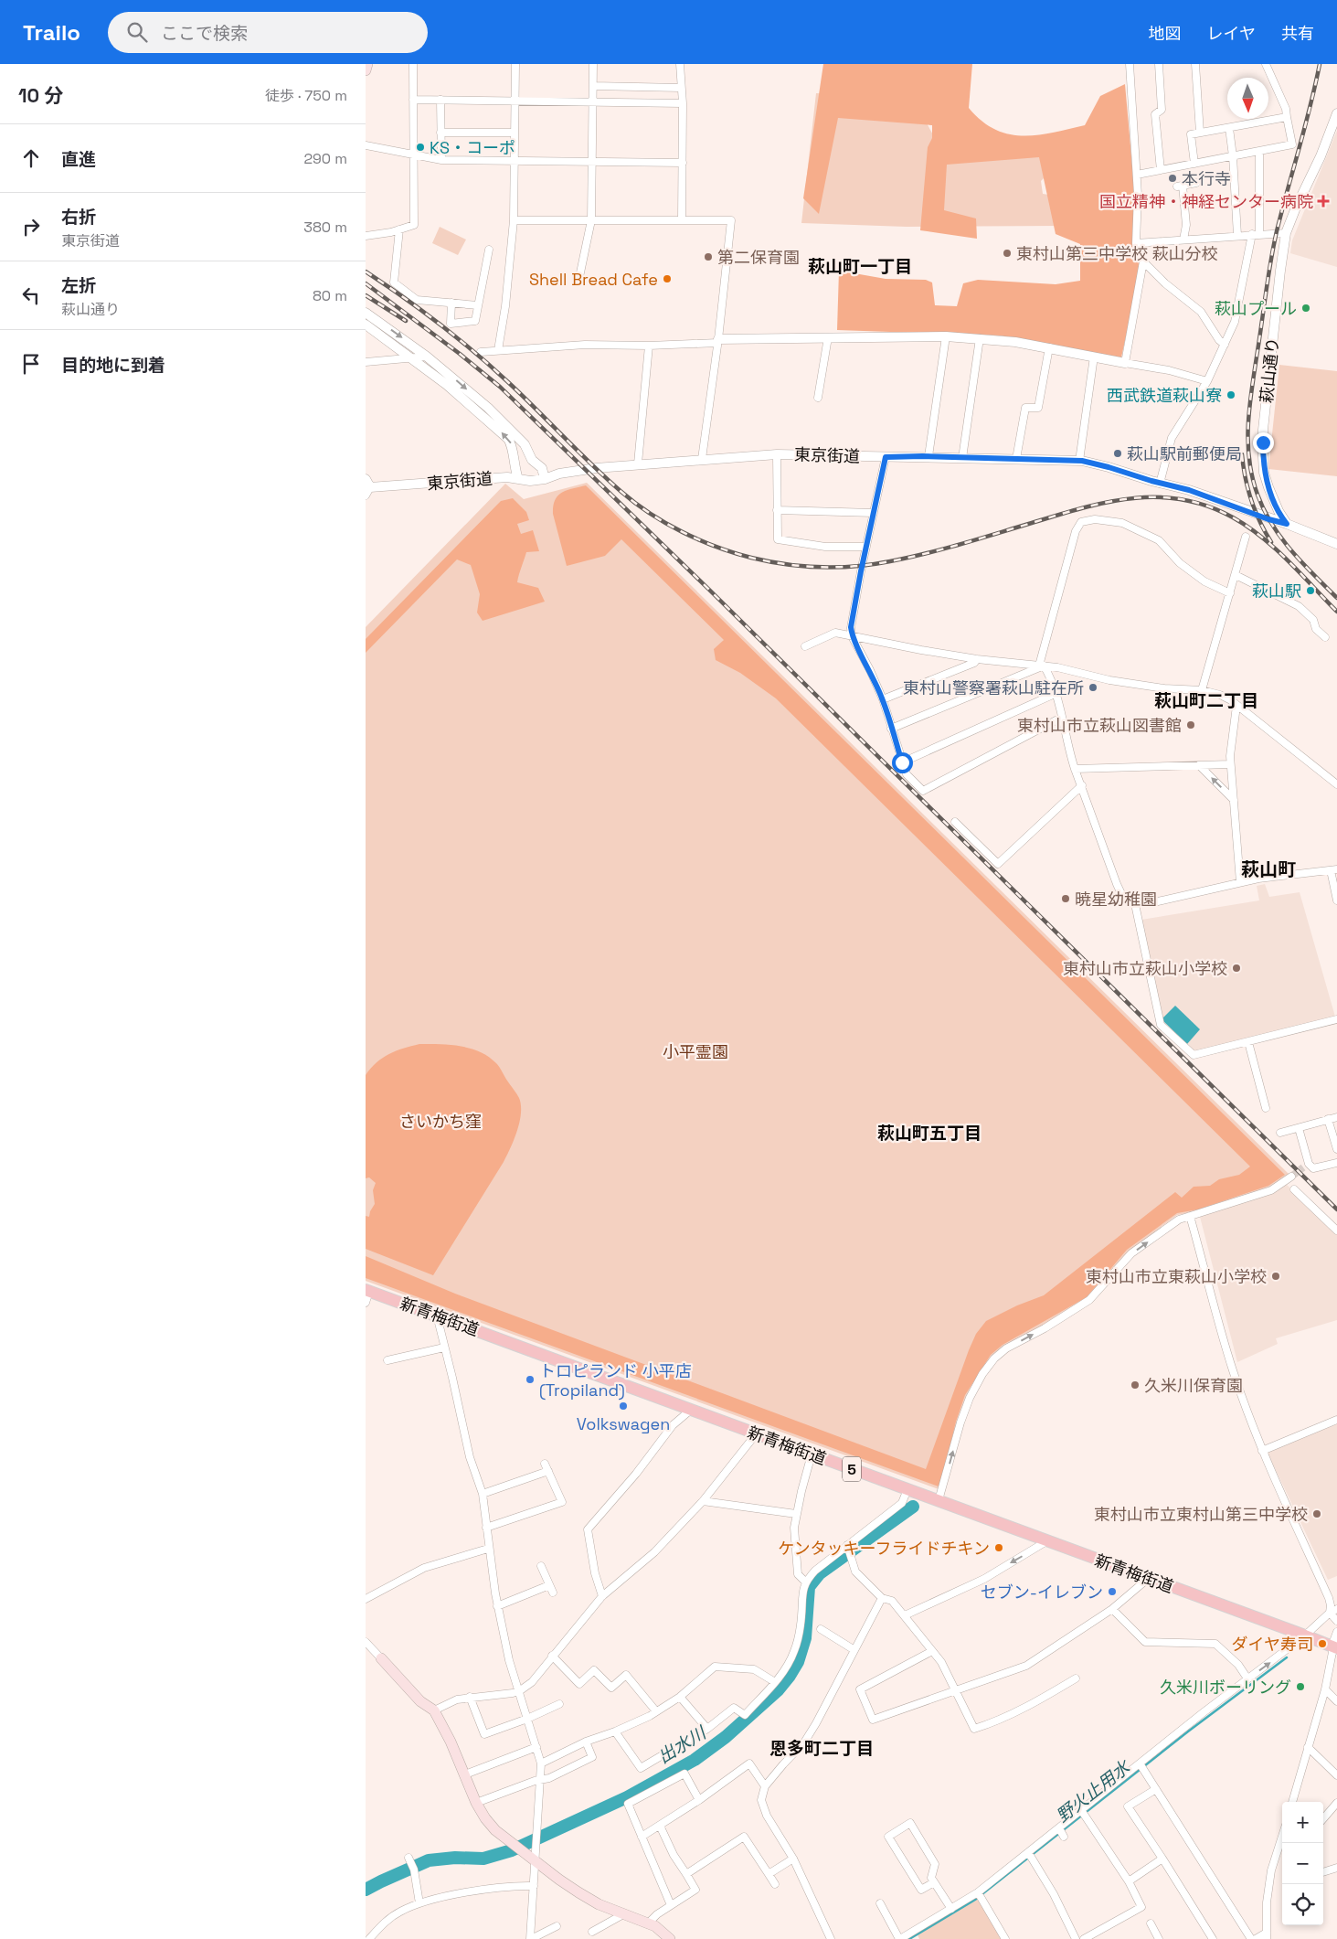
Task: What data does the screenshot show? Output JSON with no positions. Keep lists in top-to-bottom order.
{
  "streets": {
    "main road": ["新青梅街道", "5"],
    "street": ["萩山通り", "東京街道"]
  },
  "crossings": [
    ["萩山通り", "東京街道"]
  ],
  "districts": [
    "萩山町一丁目",
    "萩山町二丁目",
    "萩山町",
    "萩山町五丁目",
    "恩多町二丁目"
  ],
  "water": ["出水川", "野火止用水"],
  "parks": ["小平霊園", "さいかち窪"],
  "places": {
    "other": [
      "KS・コーポ",
      "本行寺",
      "東村山第三中学校 萩山分校",
      "第二保育園",
      "Shell Bread Cafe",
      "萩山プール",
      "西武鉄道萩山寮",
      "萩山駅前郵便局",
      "萩山駅",
      "東村山警察署萩山駐在所",
      "東村山市立萩山図書館",
      "暁星幼稚園",
      "東村山市立萩山小学校",
      "東村山市立東萩山小学校",
      "トロピランド 小平店 (Tropiland)",
      "久米川保育園",
      "Volkswagen",
      "東村山市立東村山第三中学校",
      "ケンタッキーフライドチキン",
      "セブン-イレブン",
      "ダイヤ寿司",
      "久米川ボーリング"
    ],
    "health": ["国立精神・神経センター病院"]
  },
  "north": "bottom",
  "page": {
    "header": "Trailo",
    "search": "ここで検索",
    "nav": ["地図", "レイヤ", "共有"],
    "heading": ["10 分", "徒歩 · 750 m"],
    "list": [
      ["直進", "290 m"],
      ["右折", "東京街道", "380 m"],
      ["左折", "萩山通り", "80 m"],
      "目的地に到着"
    ],
    "map_buttons": ["+", "−"]
  }
}
